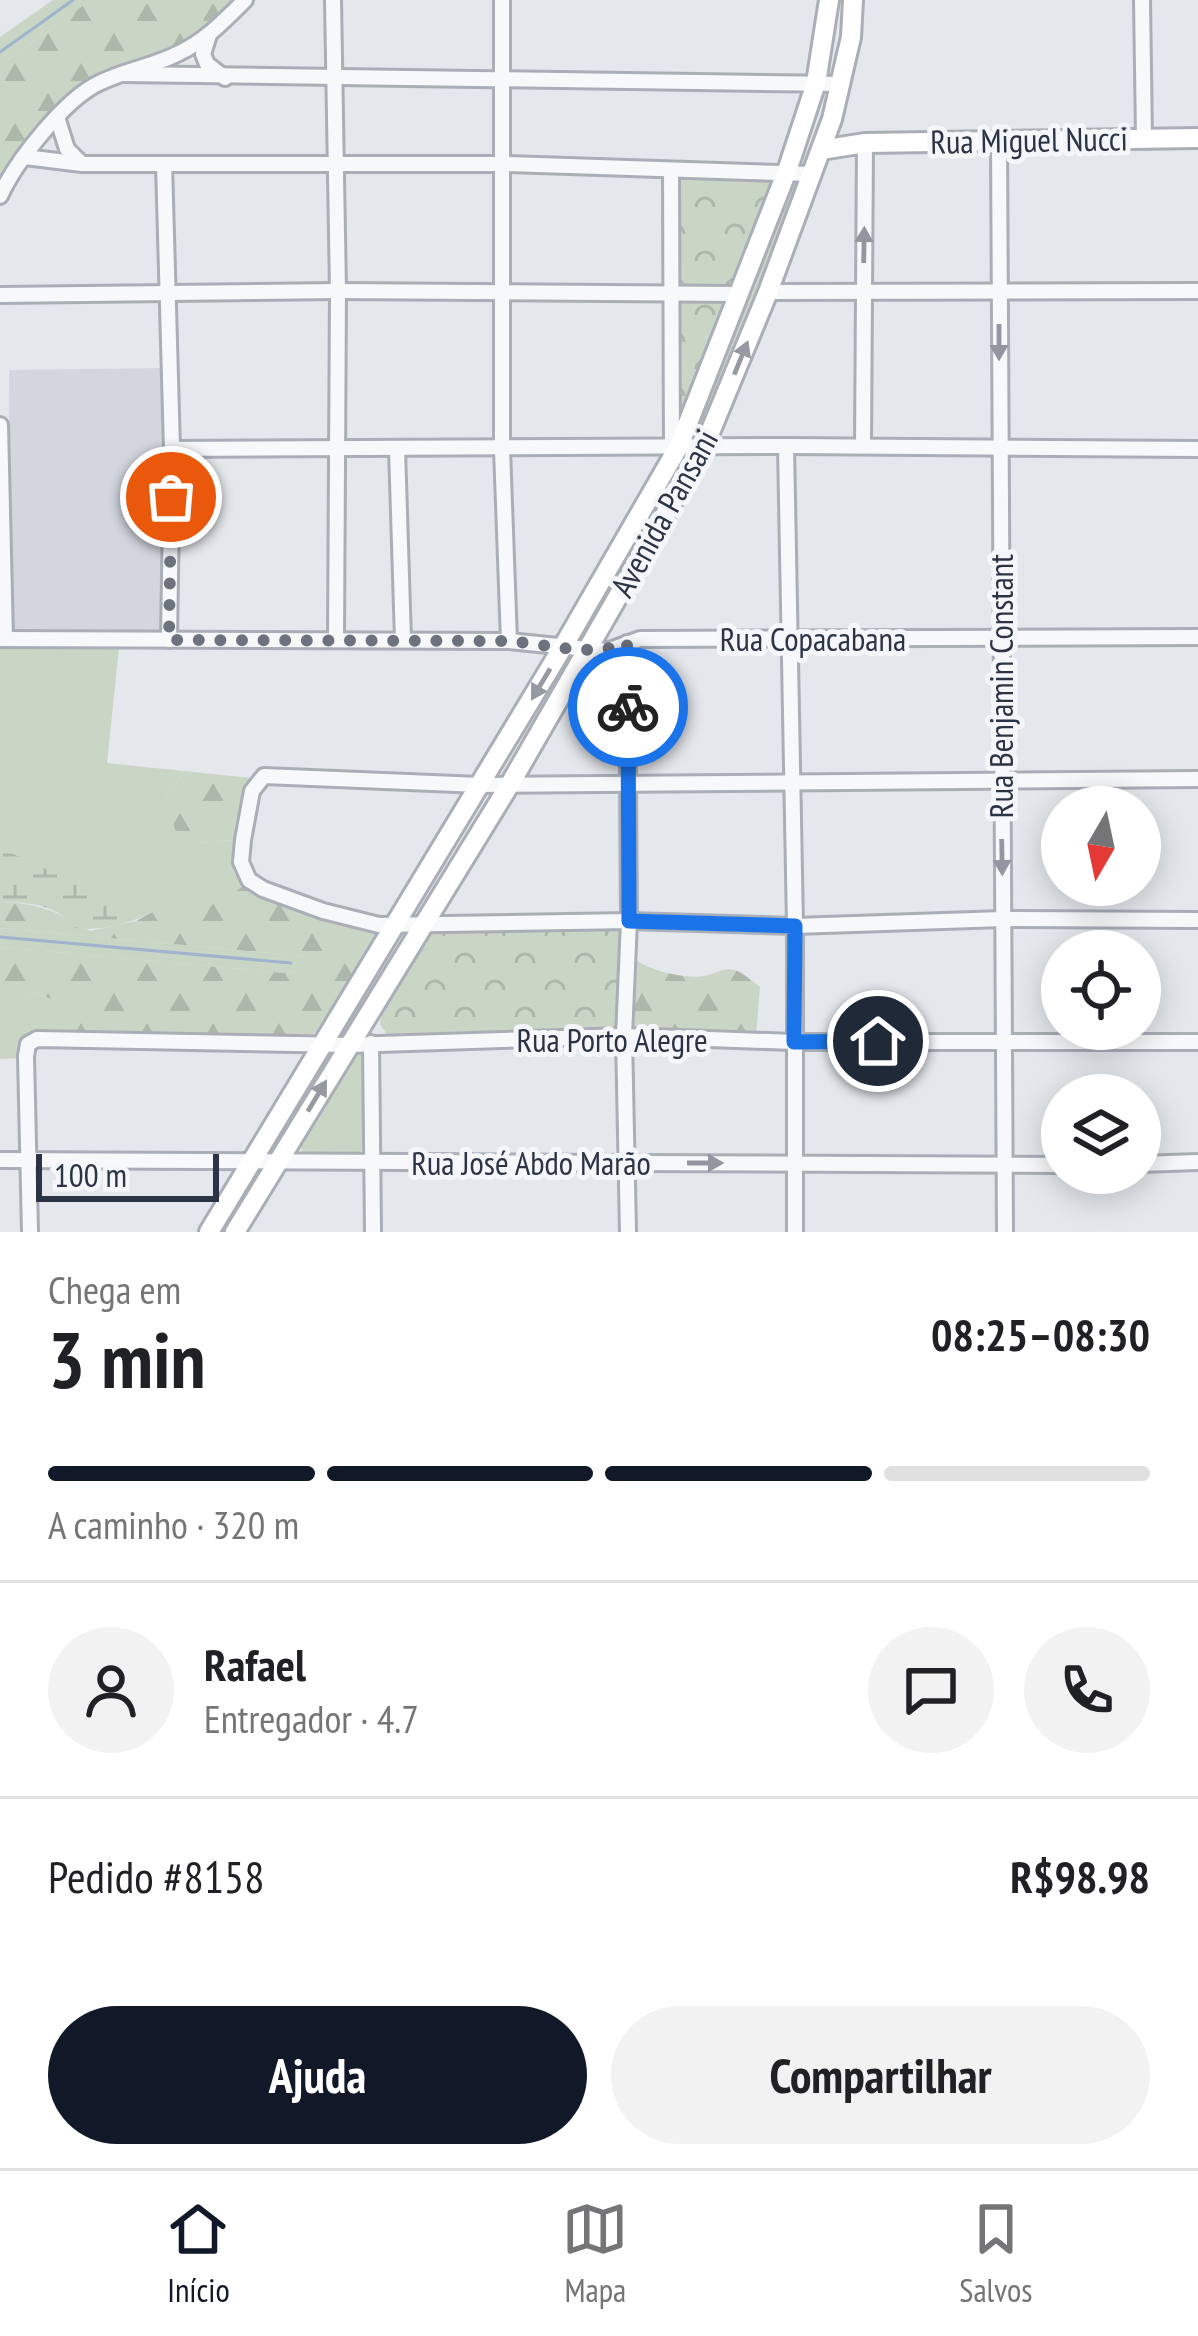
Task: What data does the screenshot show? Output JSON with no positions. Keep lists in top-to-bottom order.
{
  "streets": {
    "main road": ["Rua Miguel Nucci", "Avenida Pansani"],
    "street": [
      "Rua Copacabana",
      "Rua Benjamin Constant",
      "Rua Porto Alegre",
      "Rua José Abdo Marão"
    ]
  },
  "crossings": [
    ["Rua Miguel Nucci", "Avenida Pansani"],
    ["Rua Miguel Nucci", "Rua Benjamin Constant"],
    ["Avenida Pansani", "Rua Copacabana"],
    ["Avenida Pansani", "Rua Porto Alegre"],
    ["Avenida Pansani", "Rua José Abdo Marão"],
    ["Rua Copacabana", "Rua Benjamin Constant"],
    ["Rua Benjamin Constant", "Rua Porto Alegre"],
    ["Rua Benjamin Constant", "Rua José Abdo Marão"],
    ["Rua Porto Alegre", "Rua José Abdo Marão"]
  ],
  "scale_bar": "100 m",
  "north": "bottom",
  "page": {
    "scale": "100 m",
    "heading": ["3 min", "Chega em", "08:25–08:30"],
    "panel": [
      "Rafael",
      "Entregador · 4.7",
      "Pedido #8158",
      "R$98.98"
    ],
    "bar": "A caminho · 320 m",
    "buttons": ["Ajuda", "Compartilhar"],
    "tabs": ["Início", "Mapa", "Salvos"]
  }
}
